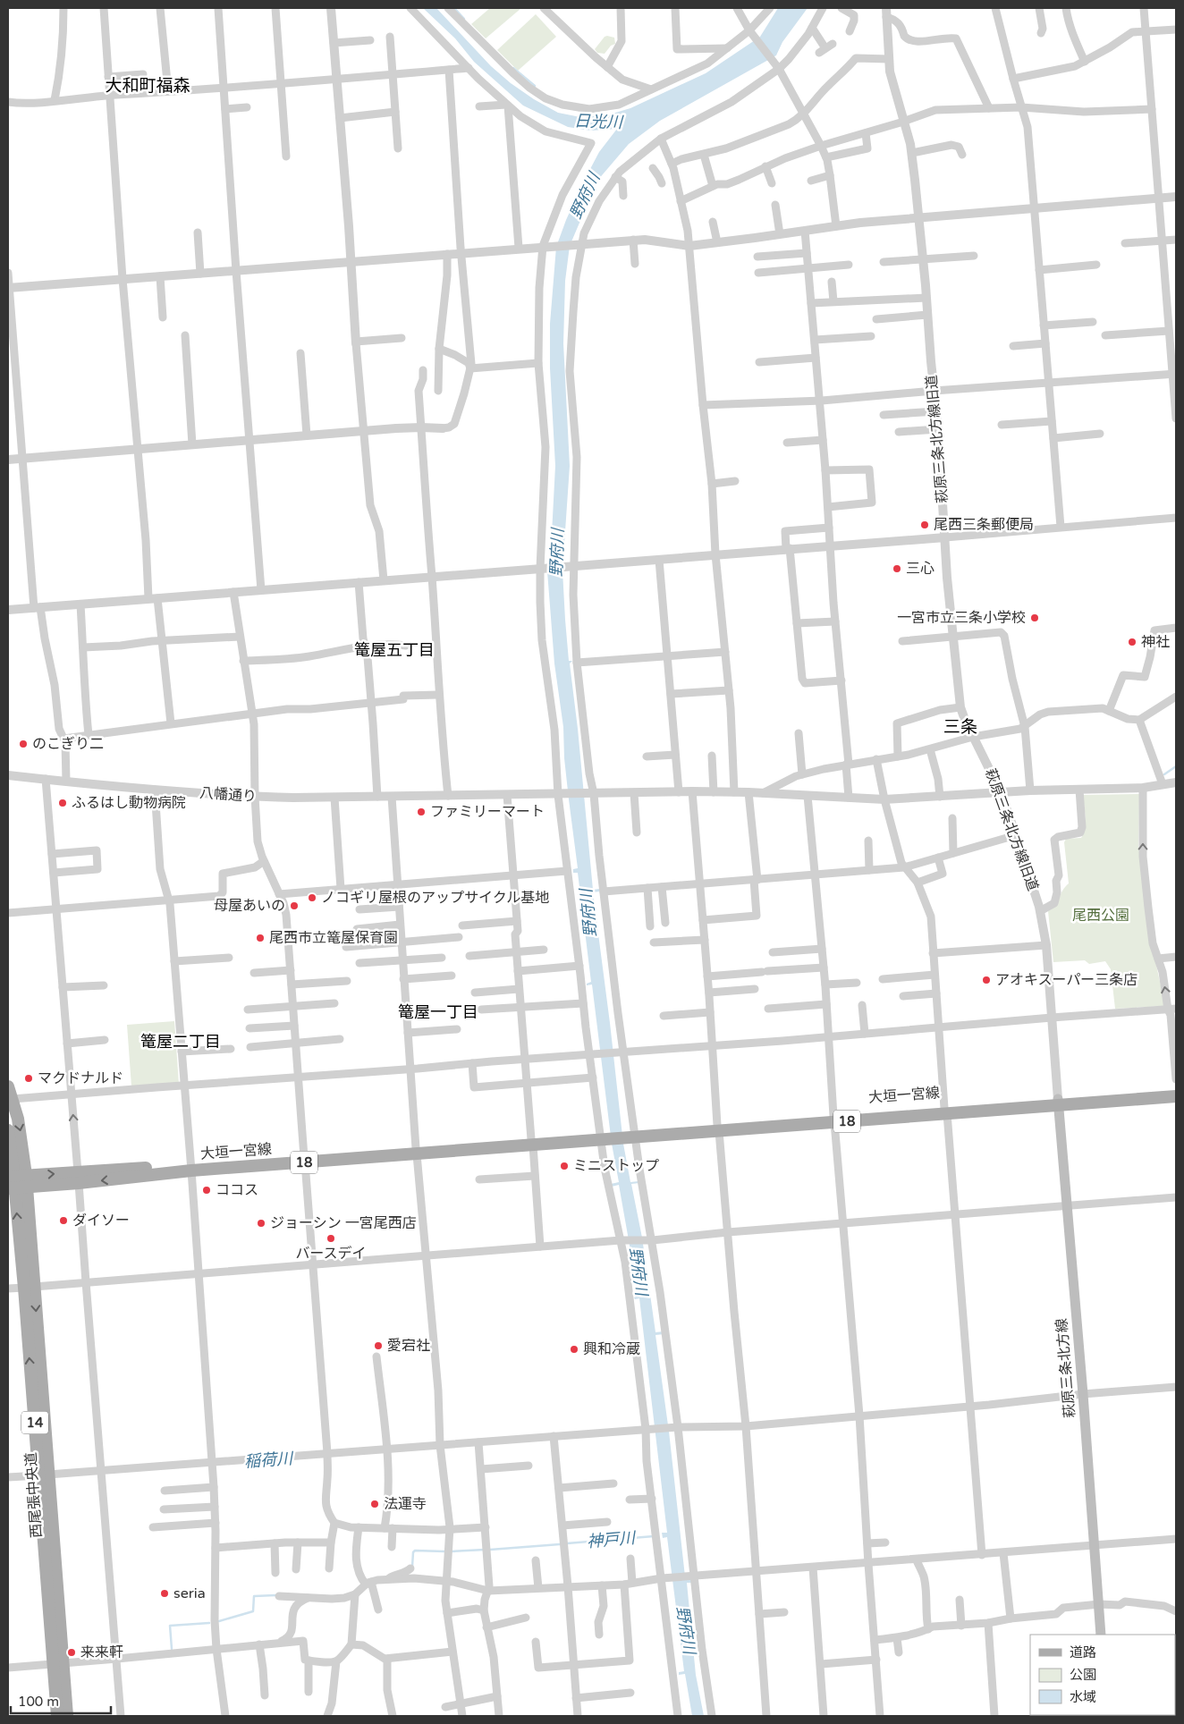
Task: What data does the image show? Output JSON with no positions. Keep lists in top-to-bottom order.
{
  "streets": {
    "main road": [
      "大垣一宮線",
      "18",
      "萩原三条北方線",
      "14",
      "西尾張中央道"
    ],
    "street": ["萩原三条北方線旧道", "八幡通り"]
  },
  "crossings": [
    ["萩原三条北方線旧道", "八幡通り"],
    ["萩原三条北方線旧道", "大垣一宮線"],
    ["萩原三条北方線旧道", "萩原三条北方線"],
    ["大垣一宮線", "18"],
    ["大垣一宮線", "萩原三条北方線"],
    ["大垣一宮線", "西尾張中央道"]
  ],
  "districts": [
    "大和町福森",
    "篭屋五丁目",
    "三条",
    "篭屋一丁目",
    "篭屋二丁目"
  ],
  "water": [
    "日光川",
    "野府川",
    "稲荷川",
    "神戸川"
  ],
  "parks": ["尾西公園"],
  "places": [
    "尾西三条郵便局",
    "三心",
    "一宮市立三条小学校",
    "神社",
    "のこぎり二",
    "ふるはし動物病院",
    "ファミリーマート",
    "ノコギリ屋根のアップサイクル基地",
    "母屋あいの",
    "尾西市立篭屋保育園",
    "アオキスーパー三条店",
    "マクドナルド",
    "ミニストップ",
    "ココス",
    "ダイソー",
    "ジョーシン 一宮尾西店",
    "バースデイ",
    "愛宕社",
    "興和冷蔵",
    "法運寺",
    "seria",
    "来来軒"
  ],
  "legend": ["道路", "公園", "水域"],
  "scale_bar": "100 m"
}
